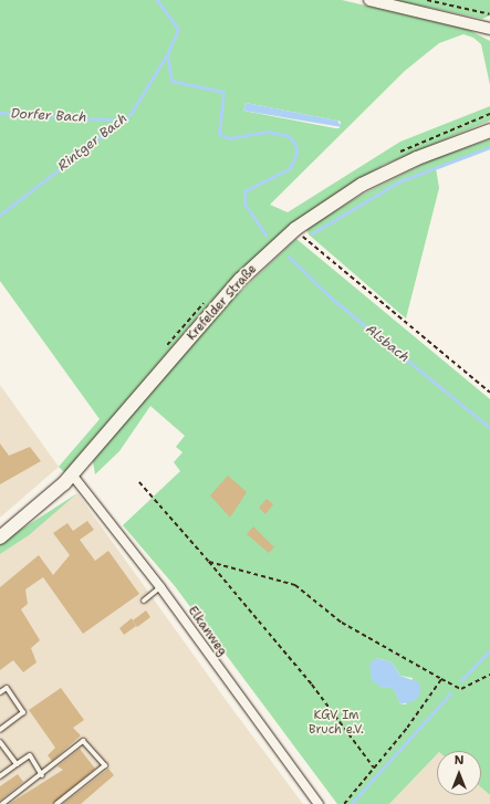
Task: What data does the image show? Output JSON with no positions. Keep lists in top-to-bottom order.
{
  "streets": {
    "main road": ["Krefelder Straße"],
    "street": ["Elkanweg"]
  },
  "crossings": [
    ["Krefelder Straße", "Elkanweg"]
  ],
  "water": ["Dorfer Bach", "Rintger Bach", "Alsbach"],
  "parks": ["KGV Im Bruch e.V."],
  "north": "top"
}
